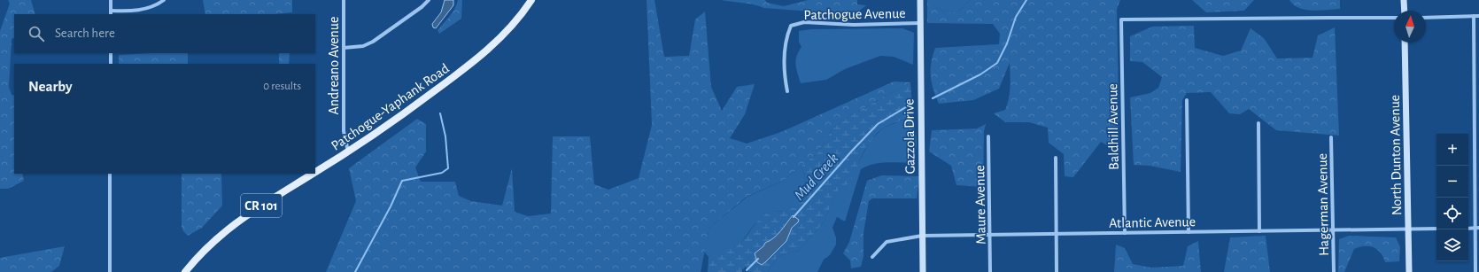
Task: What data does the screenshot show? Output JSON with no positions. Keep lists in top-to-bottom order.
{
  "streets": {
    "main road": ["Patchogue-Yaphank Road", "CR 101"],
    "street": [
      "Patchogue Avenue",
      "Andreano Avenue",
      "Baldhill Avenue",
      "Gazzola Drive",
      "North Dunton Avenue",
      "Maure Avenue",
      "Hagerman Avenue",
      "Atlantic Avenue"
    ]
  },
  "crossings": [
    ["Patchogue Avenue", "Gazzola Drive"],
    ["Andreano Avenue", "Patchogue-Yaphank Road"],
    ["Baldhill Avenue", "Atlantic Avenue"],
    ["Gazzola Drive", "Atlantic Avenue"],
    ["North Dunton Avenue", "Atlantic Avenue"],
    ["Maure Avenue", "Atlantic Avenue"],
    ["Hagerman Avenue", "Atlantic Avenue"]
  ],
  "water": ["Mud Creek"],
  "north": "top",
  "page": {
    "search": "Search here",
    "heading": ["Nearby", "0 results"],
    "map_buttons": ["+", "−"]
  }
}
